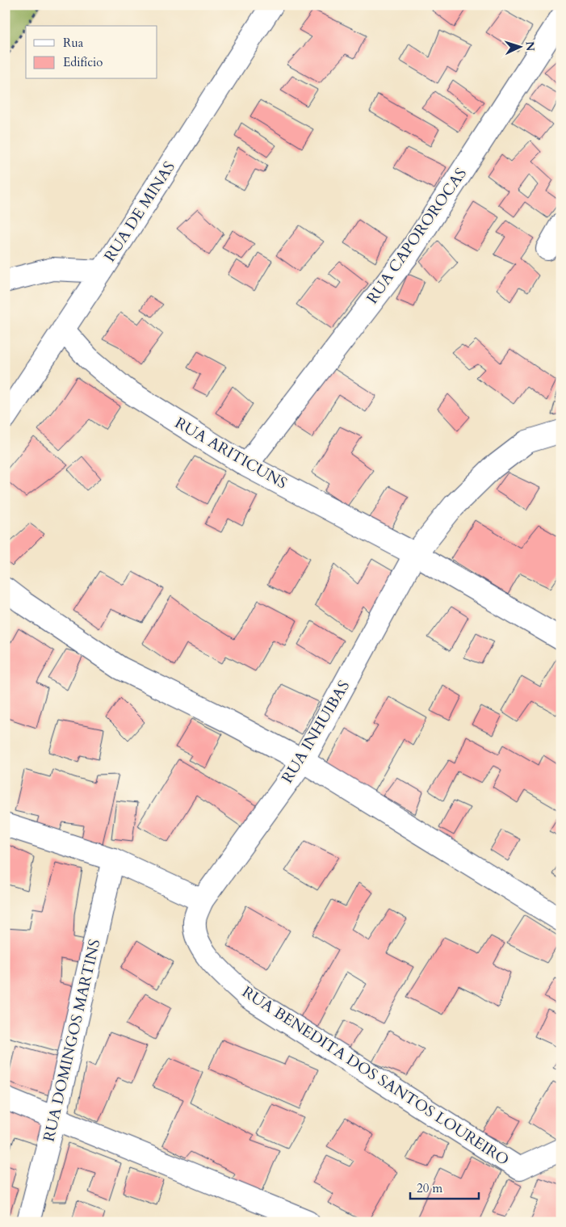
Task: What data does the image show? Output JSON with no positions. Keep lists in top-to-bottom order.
{
  "streets": {
    "street": [
      "RUA DE MINAS",
      "RUA CAPOROROCAS",
      "RUA ARITICUNS",
      "RUA INHUIBAS",
      "RUA DOMINGOS MARTINS",
      "RUA BENEDITA DOS SANTOS LOUREIRO"
    ]
  },
  "crossings": [
    ["RUA DE MINAS", "RUA ARITICUNS"],
    ["RUA CAPOROROCAS", "RUA ARITICUNS"],
    ["RUA ARITICUNS", "RUA INHUIBAS"],
    ["RUA INHUIBAS", "RUA BENEDITA DOS SANTOS LOUREIRO"]
  ],
  "legend": ["Rua", "Edifício"],
  "scale_bar": "20 m",
  "north": "right"
}
